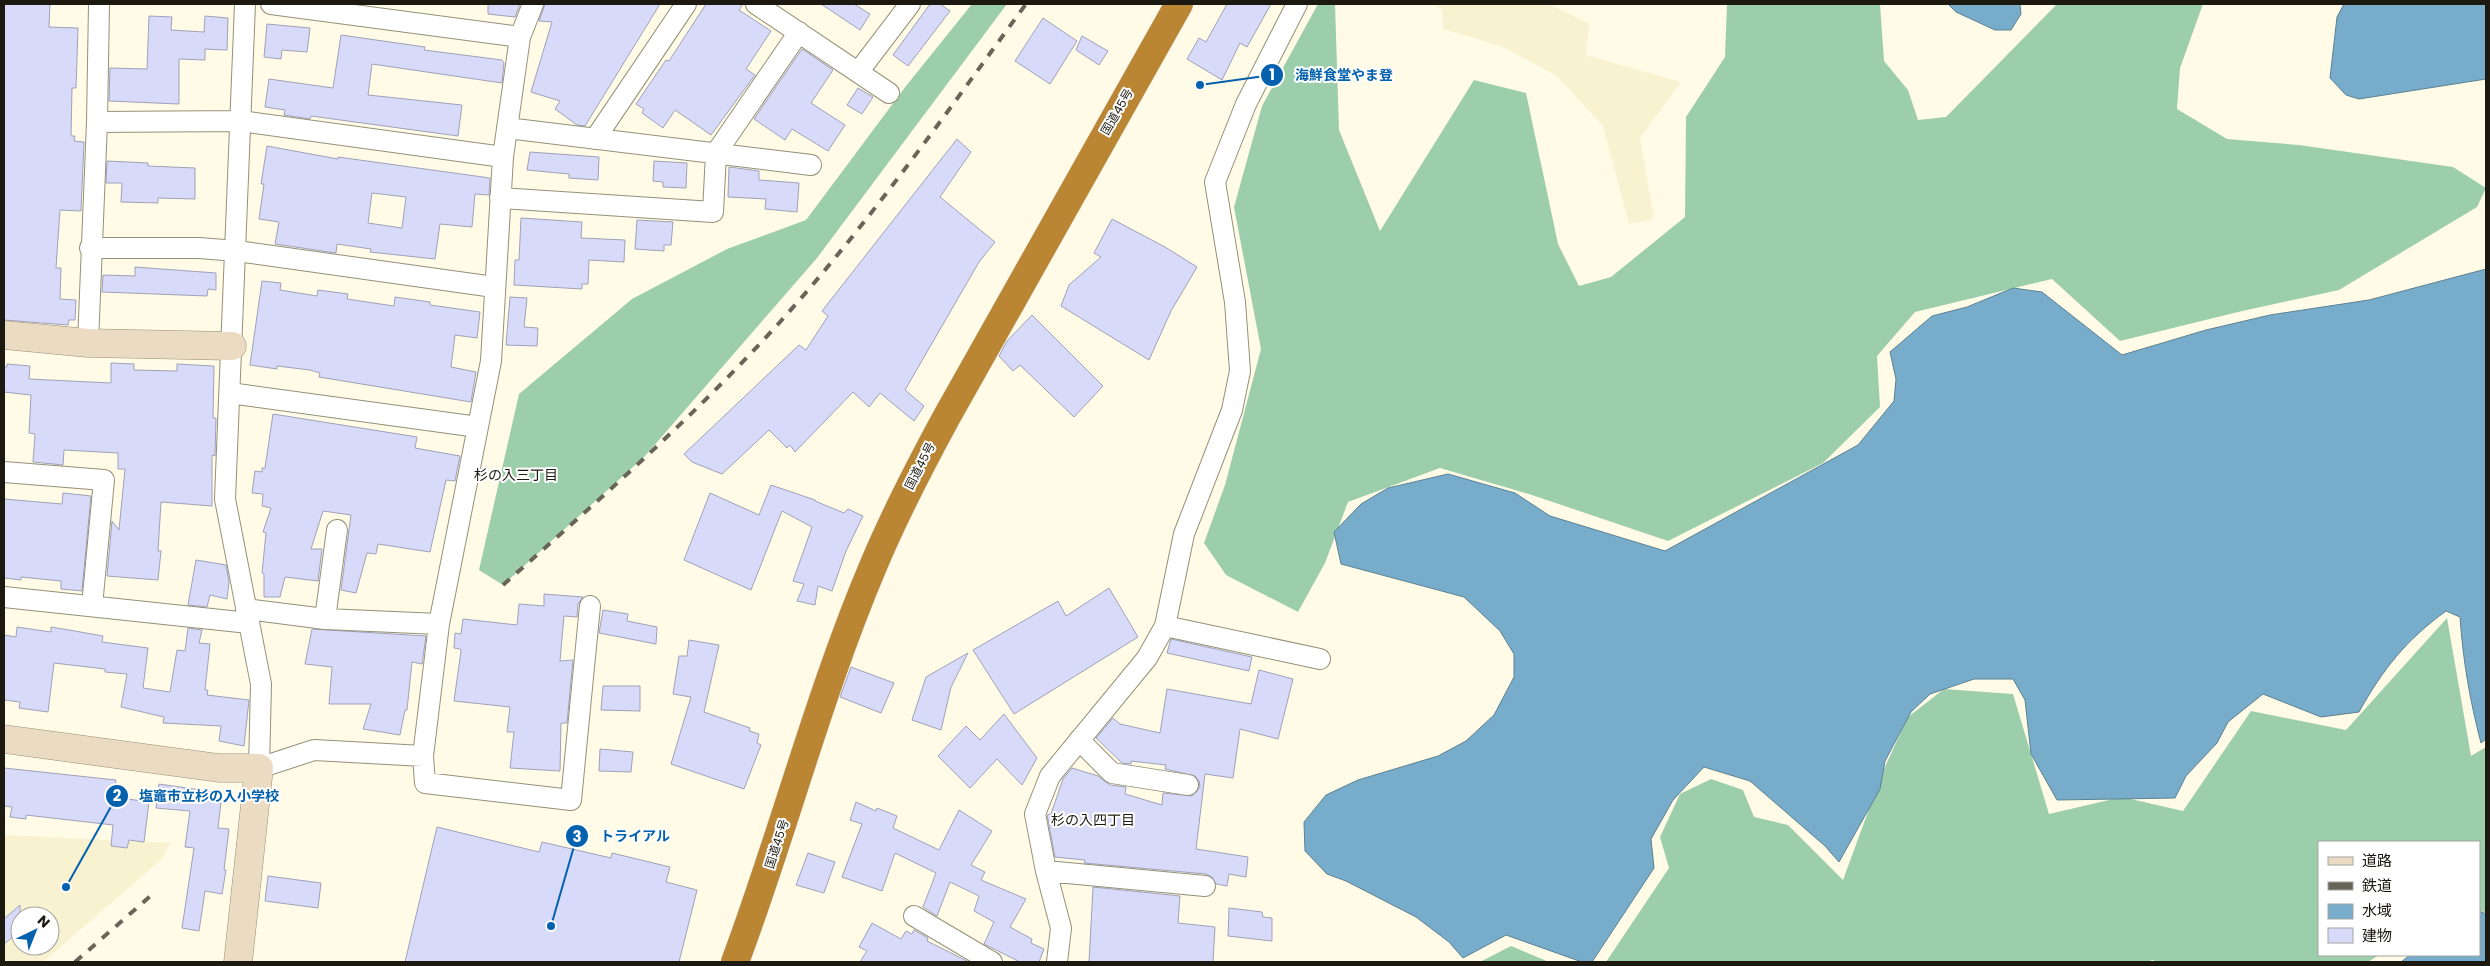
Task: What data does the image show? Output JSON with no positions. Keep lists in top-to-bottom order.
{
  "streets": {
    "highway": ["国道45号"]
  },
  "districts": ["杉の入三丁目", "杉の入四丁目"],
  "places": ["海鮮食堂やま登", "塩竈市立杉の入小学校", "トライアル"],
  "legend": [
    "道路",
    "鉄道",
    "水域",
    "建物"
  ],
  "north": "top right"
}
